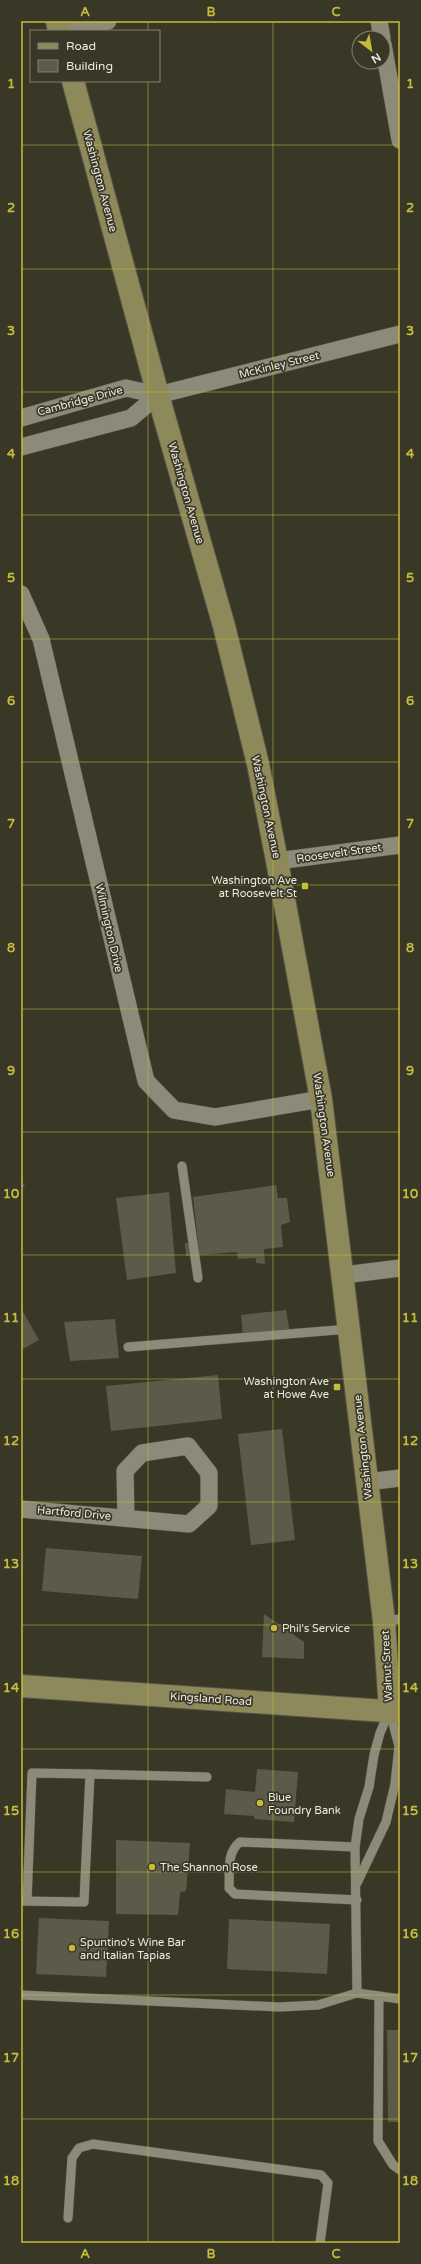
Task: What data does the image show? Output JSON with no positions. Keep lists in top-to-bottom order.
{
  "streets": {
    "main road": ["Washington Avenue", "Walnut Street", "Kingsland Road"],
    "street": [
      "McKinley Street",
      "Cambridge Drive",
      "Roosevelt Street",
      "Wilmington Drive",
      "Hartford Drive"
    ]
  },
  "crossings": [
    ["Washington Avenue", "McKinley Street"],
    ["Washington Avenue", "Cambridge Drive"],
    ["Washington Avenue", "Roosevelt Street"],
    ["Washington Avenue", "Wilmington Drive"],
    ["Washington Avenue", "Walnut Street"],
    ["McKinley Street", "Cambridge Drive"],
    ["Walnut Street", "Kingsland Road"]
  ],
  "places": {
    "transit": ["Washington Ave at Roosevelt St", "Washington Ave at Howe Ave"],
    "other": [
      "Phil's Service",
      "Blue Foundry Bank",
      "The Shannon Rose",
      "Spuntino's Wine Bar and Italian Tapias"
    ]
  },
  "legend": ["Road", "Building"],
  "north": "bottom right",
  "grid": {
    "columns": ["A", "B", "C"],
    "rows": [
      "1",
      "2",
      "3",
      "4",
      "5",
      "6",
      "7",
      "8",
      "9",
      "10",
      "11",
      "12",
      "13",
      "14",
      "15",
      "16",
      "17",
      "18"
    ]
  }
}
